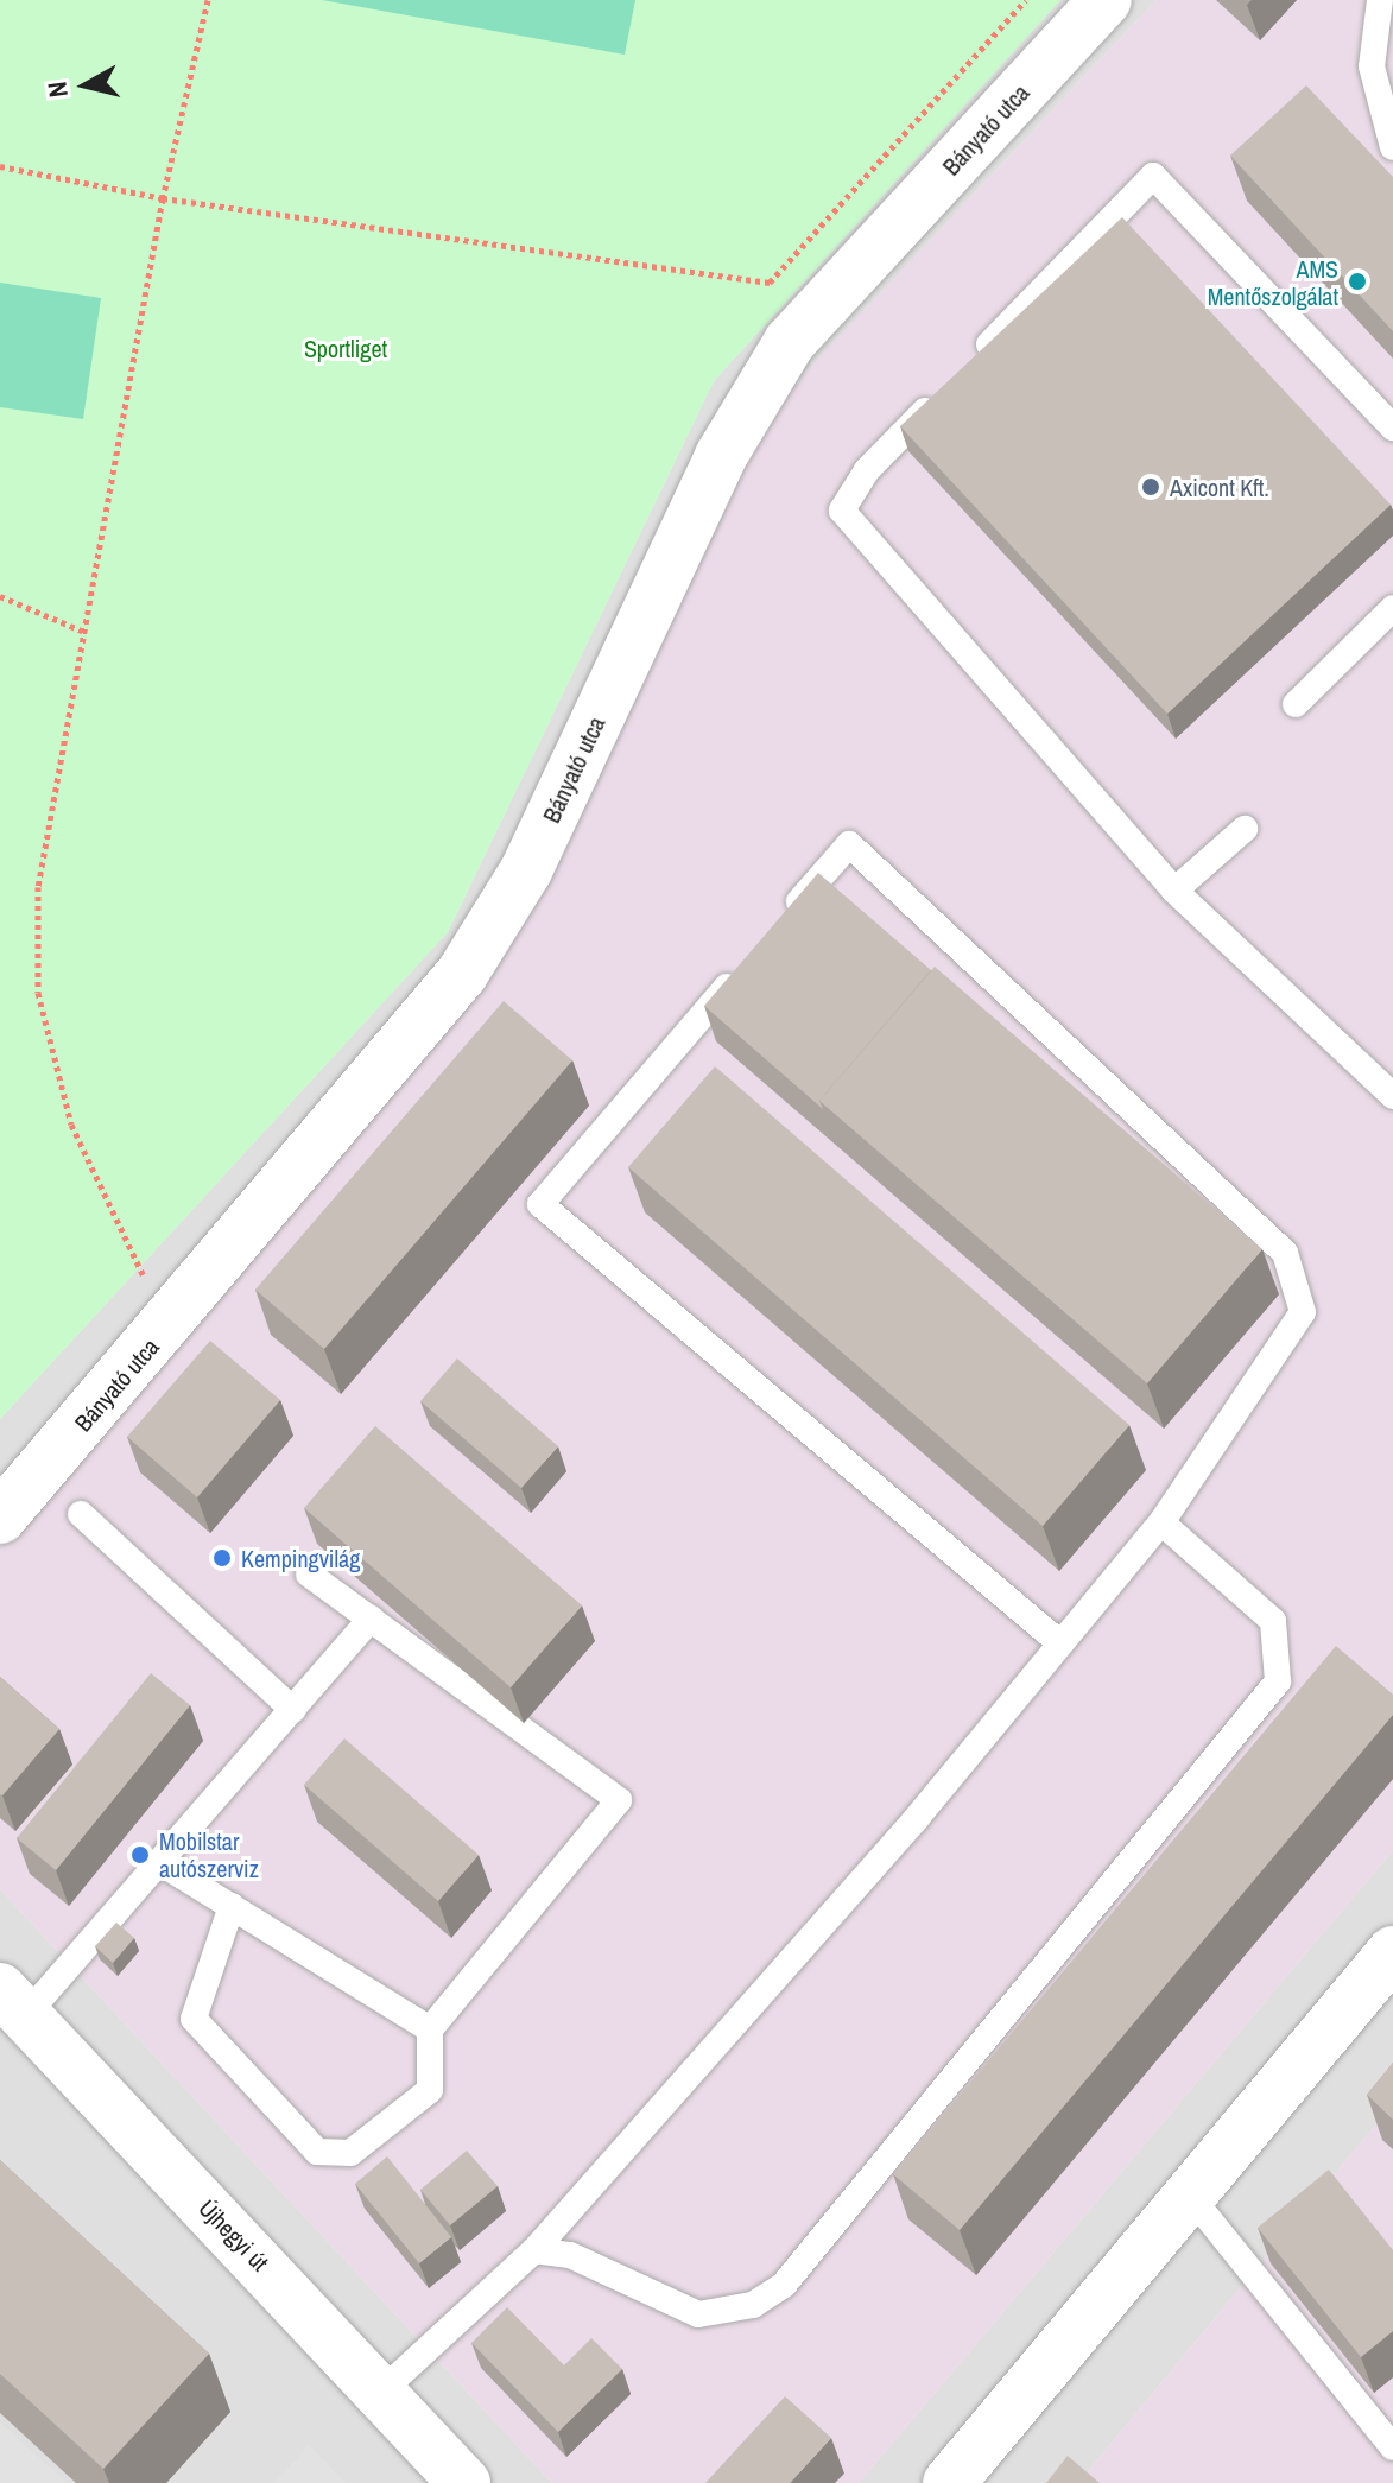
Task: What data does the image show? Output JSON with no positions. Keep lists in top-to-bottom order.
{
  "streets": {
    "street": ["Bányató utca", "Újhegyi út"]
  },
  "parks": ["Sportliget"],
  "places": [
    "AMS Mentőszolgálat",
    "Axicont Kft.",
    "Kempingvilág",
    "Mobilstar autószerviz"
  ],
  "north": "left"
}
